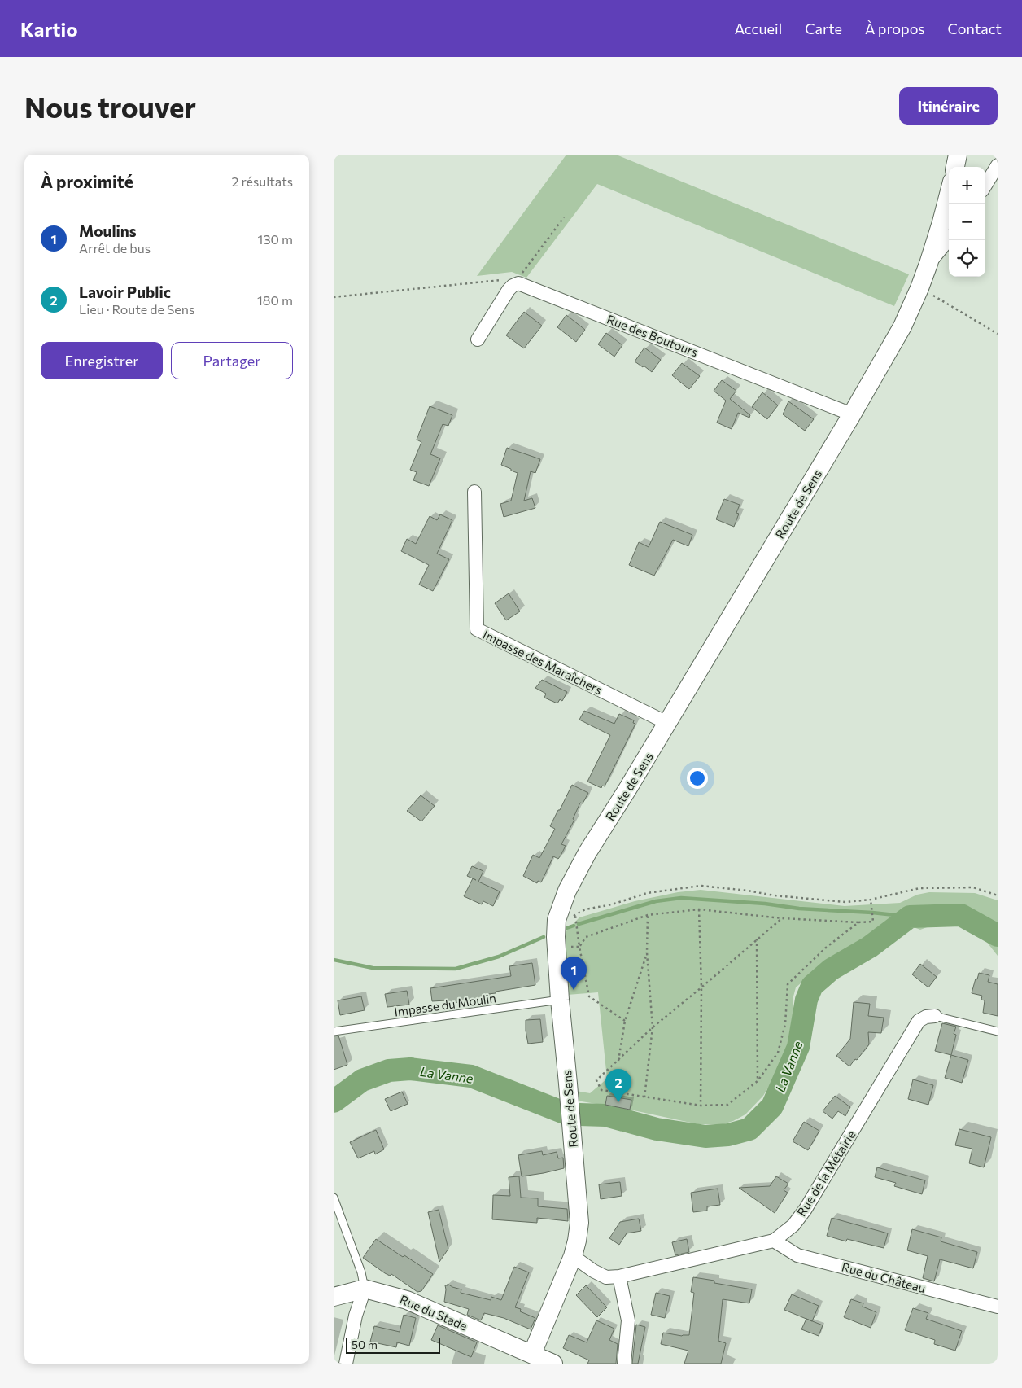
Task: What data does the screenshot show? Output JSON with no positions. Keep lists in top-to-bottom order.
{
  "streets": {
    "street": [
      "Rue des Boutours",
      "Route de Sens",
      "Impasse des Maraîchers",
      "Rue de la Métairie",
      "Rue du Château",
      "Rue du Stade"
    ],
    "lane": ["Impasse du Moulin"]
  },
  "crossings": [
    ["Rue des Boutours", "Route de Sens"],
    ["Route de Sens", "Impasse des Maraîchers"],
    ["Route de Sens", "Impasse du Moulin"],
    ["Route de Sens", "Rue du Stade"],
    ["Rue de la Métairie", "Rue du Château"]
  ],
  "water": ["La Vanne"],
  "scale_bar": "50 m",
  "page": {
    "header": "Kartio",
    "nav": [
      "Accueil",
      "Carte",
      "À propos",
      "Contact"
    ],
    "buttons": [
      "Itinéraire",
      ["Enregistrer", "Partager"]
    ],
    "title": "Nous trouver",
    "heading": ["À proximité", "2 résultats"],
    "map_buttons": ["+", "−"],
    "list": [
      {
        "mark": "1",
        "name": "Moulins",
        "note": "Arrêt de bus",
        "value": "130 m"
      },
      {
        "mark": "2",
        "name": "Lavoir Public",
        "note": "Lieu · Route de Sens",
        "value": "180 m"
      }
    ],
    "pins": ["1", "2"],
    "scale": "50 m"
  }
}
